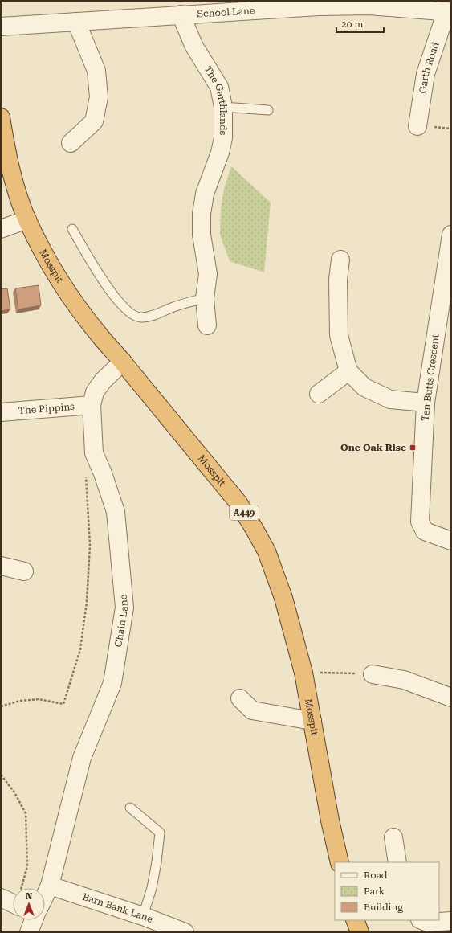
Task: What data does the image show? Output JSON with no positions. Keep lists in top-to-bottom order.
{
  "streets": {
    "highway": ["Mosspit", "A449"],
    "street": [
      "School Lane",
      "Garth Road",
      "The Garthlands",
      "Ten Butts Crescent",
      "The Pippins",
      "Chain Lane",
      "Barn Bank Lane"
    ]
  },
  "crossings": [
    ["School Lane", "Garth Road"],
    ["School Lane", "The Garthlands"],
    ["Mosspit", "Chain Lane"],
    ["The Pippins", "Chain Lane"],
    ["Chain Lane", "Barn Bank Lane"]
  ],
  "places": {
    "transit": ["One Oak Rise"]
  },
  "legend": ["Road", "Park", "Building"],
  "scale_bar": "20 m",
  "north": "top"
}
